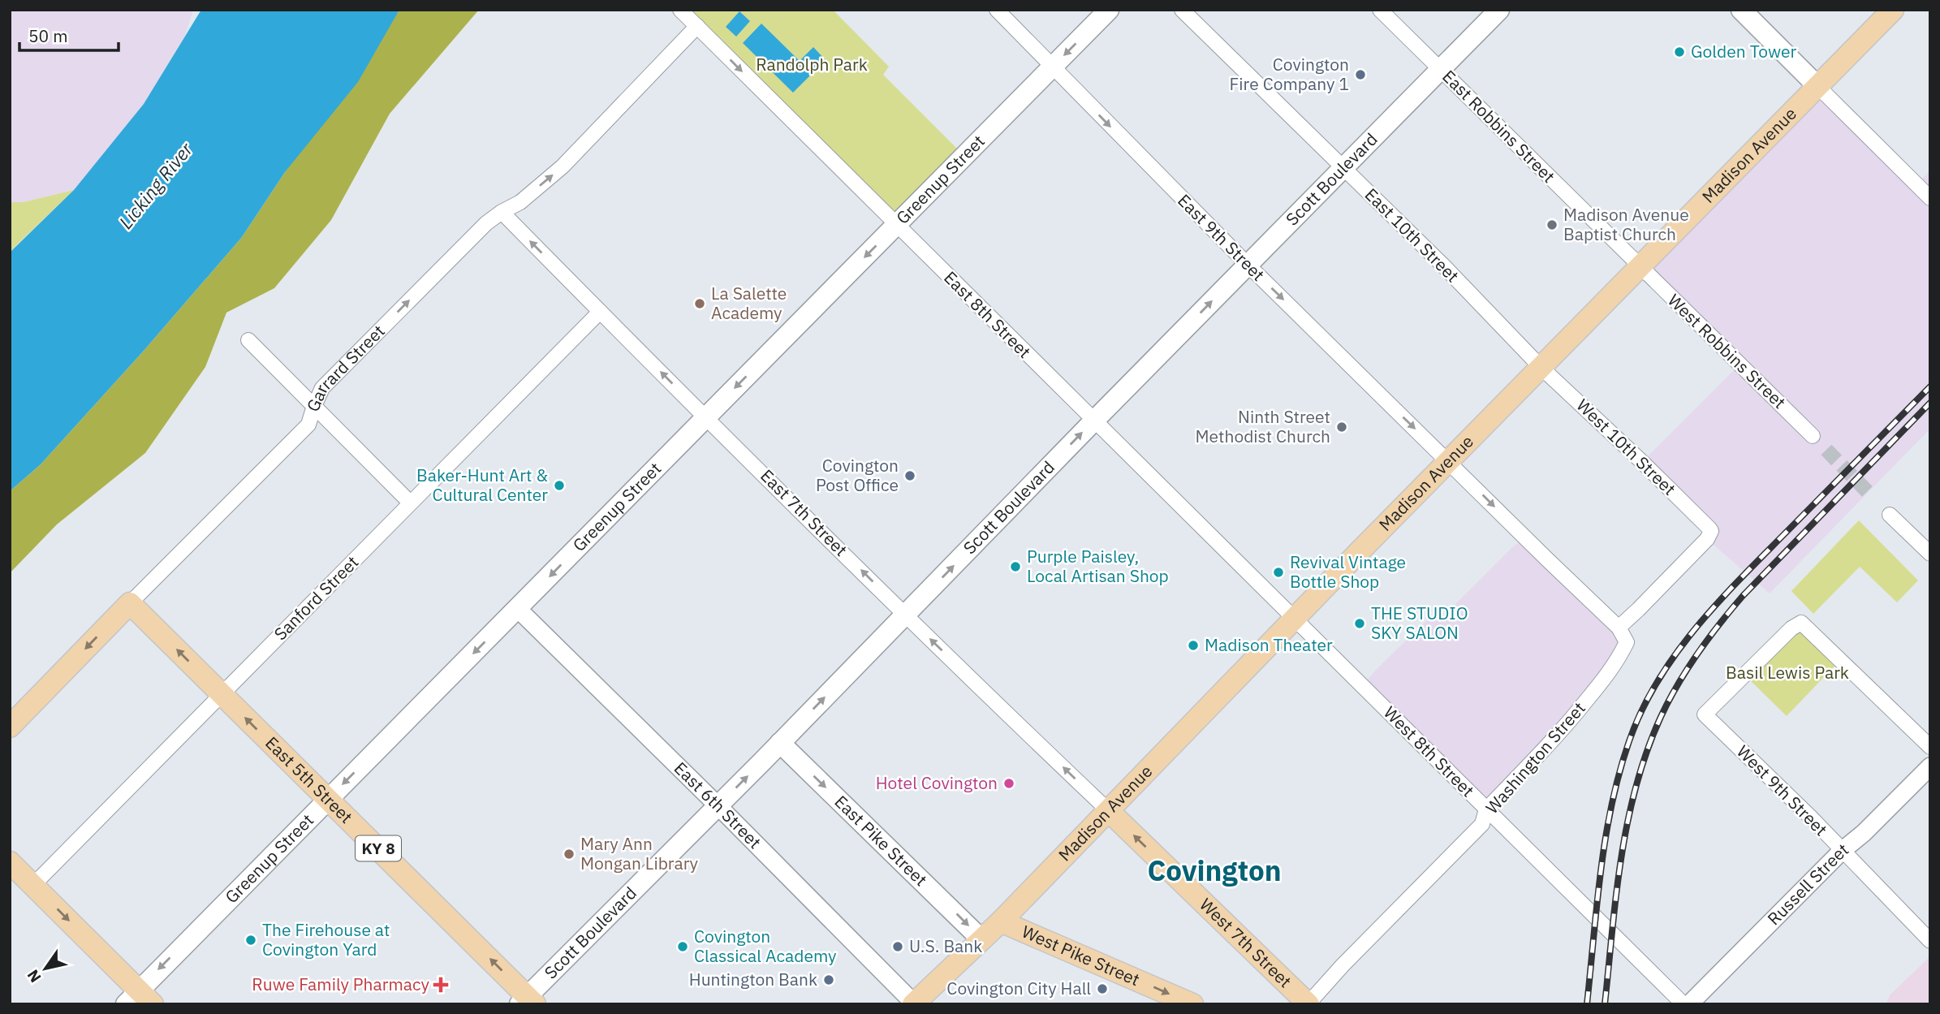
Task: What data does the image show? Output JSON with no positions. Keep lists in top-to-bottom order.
{
  "streets": {
    "main road": [
      "Madison Avenue",
      "Scott Boulevard",
      "Greenup Street",
      "Garrard Street",
      "East 5th Street",
      "East Pike Street",
      "KY 8",
      "West 7th Street",
      "West Pike Street"
    ],
    "street": [
      "East Robbins Street",
      "East 10th Street",
      "East 9th Street",
      "East 8th Street",
      "West Robbins Street",
      "West 10th Street",
      "East 7th Street",
      "Sanford Street",
      "West 8th Street",
      "Washington Street",
      "West 9th Street",
      "East 6th Street",
      "Russell Street"
    ]
  },
  "crossings": [
    ["East Robbins Street", "Madison Avenue"],
    ["East Robbins Street", "Scott Boulevard"],
    ["East Robbins Street", "West Robbins Street"],
    ["Madison Avenue", "East 10th Street"],
    ["Madison Avenue", "East 9th Street"],
    ["Madison Avenue", "East 8th Street"],
    ["Madison Avenue", "West Robbins Street"],
    ["Madison Avenue", "West 10th Street"],
    ["Madison Avenue", "East 7th Street"],
    ["Madison Avenue", "West 8th Street"],
    ["Madison Avenue", "East 6th Street"],
    ["Madison Avenue", "East Pike Street"],
    ["Madison Avenue", "West 7th Street"],
    ["Madison Avenue", "West Pike Street"],
    ["Scott Boulevard", "East 10th Street"],
    ["Scott Boulevard", "East 9th Street"],
    ["Scott Boulevard", "East 8th Street"],
    ["Scott Boulevard", "East 7th Street"],
    ["Scott Boulevard", "East 5th Street"],
    ["Scott Boulevard", "East 6th Street"],
    ["Scott Boulevard", "East Pike Street"],
    ["Greenup Street", "East 9th Street"],
    ["Greenup Street", "East 8th Street"],
    ["Greenup Street", "East 7th Street"],
    ["Greenup Street", "East 5th Street"],
    ["Greenup Street", "East 6th Street"],
    ["East 10th Street", "West 10th Street"],
    ["East 8th Street", "Garrard Street"],
    ["East 8th Street", "West 8th Street"],
    ["Garrard Street", "East 7th Street"],
    ["Garrard Street", "East 5th Street"],
    ["West 10th Street", "Washington Street"],
    ["East 7th Street", "Sanford Street"],
    ["East 7th Street", "West 7th Street"],
    ["Sanford Street", "East 5th Street"],
    ["West 8th Street", "Washington Street"],
    ["Washington Street", "West 7th Street"],
    ["West 9th Street", "Russell Street"]
  ],
  "one_way": [
    "Scott Boulevard",
    "Greenup Street",
    "East 9th Street",
    "East 7th Street",
    "East 5th Street",
    "East Pike Street",
    "West 7th Street",
    "West Pike Street"
  ],
  "districts": ["Covington"],
  "water": ["Licking River"],
  "parks": ["Randolph Park", "Basil Lewis Park"],
  "places": {
    "other": [
      "Golden Tower",
      "Covington Fire Company 1",
      "Madison Avenue Baptist Church",
      "La Salette Academy",
      "Ninth Street Methodist Church",
      "Covington Post Office",
      "Baker-Hunt Art & Cultural Center",
      "Purple Paisley, Local Artisan Shop",
      "Revival Vintage Bottle Shop",
      "THE STUDIO SKY SALON",
      "Madison Theater",
      "Hotel Covington",
      "Mary Ann Mongan Library",
      "The Firehouse at Covington Yard",
      "Covington Classical Academy",
      "U.S. Bank",
      "Huntington Bank",
      "Covington City Hall"
    ],
    "health": ["Ruwe Family Pharmacy"]
  },
  "scale_bar": "50 m",
  "north": "bottom left"
}
